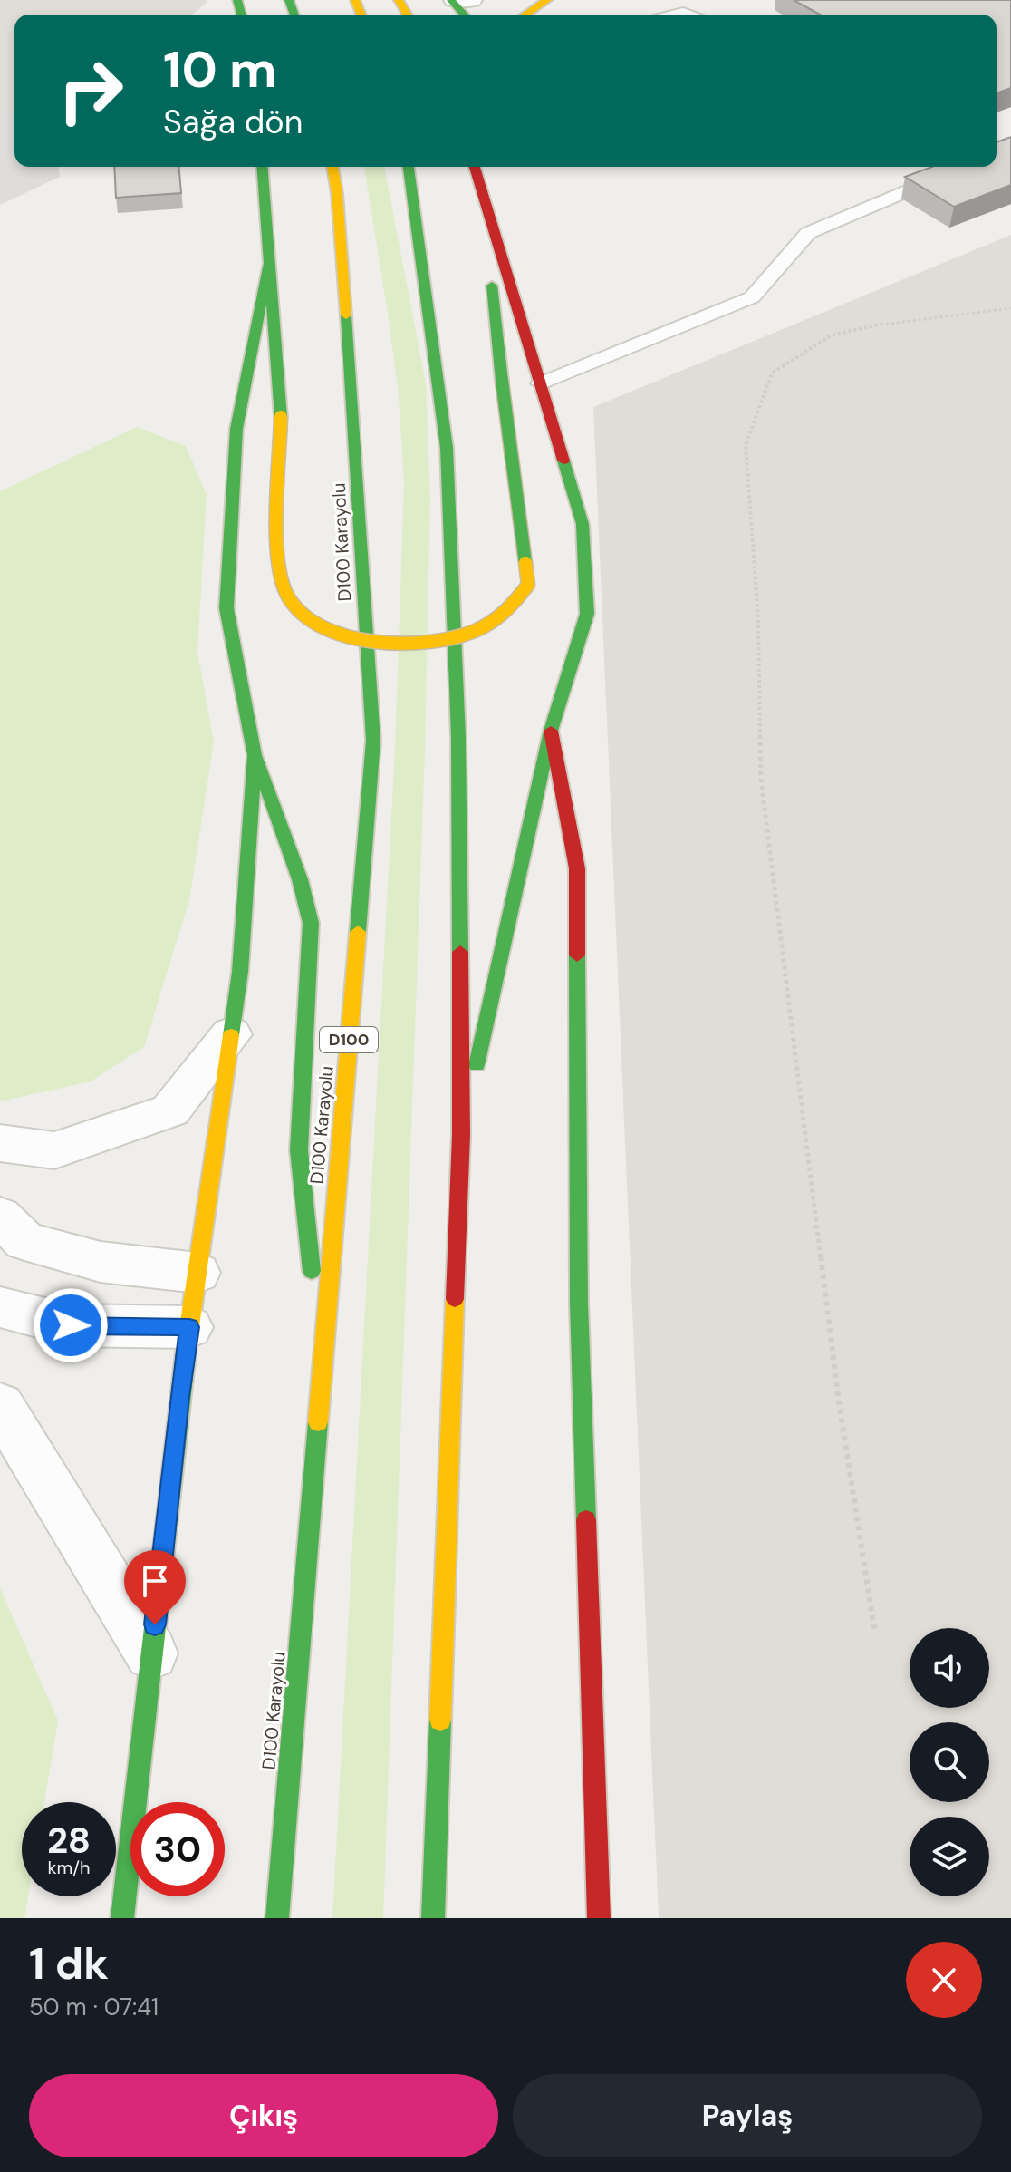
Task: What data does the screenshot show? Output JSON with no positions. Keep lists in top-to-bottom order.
{
  "streets": {
    "main road": ["D100 Karayolu", "D100"]
  },
  "page": {
    "turn": ["10 m", "Sağa dön"],
    "speed": "28 km/h",
    "limit": "30",
    "heading": ["1 dk", "50 m · 07:41"],
    "buttons": ["Çıkış", "Paylaş"]
  }
}
